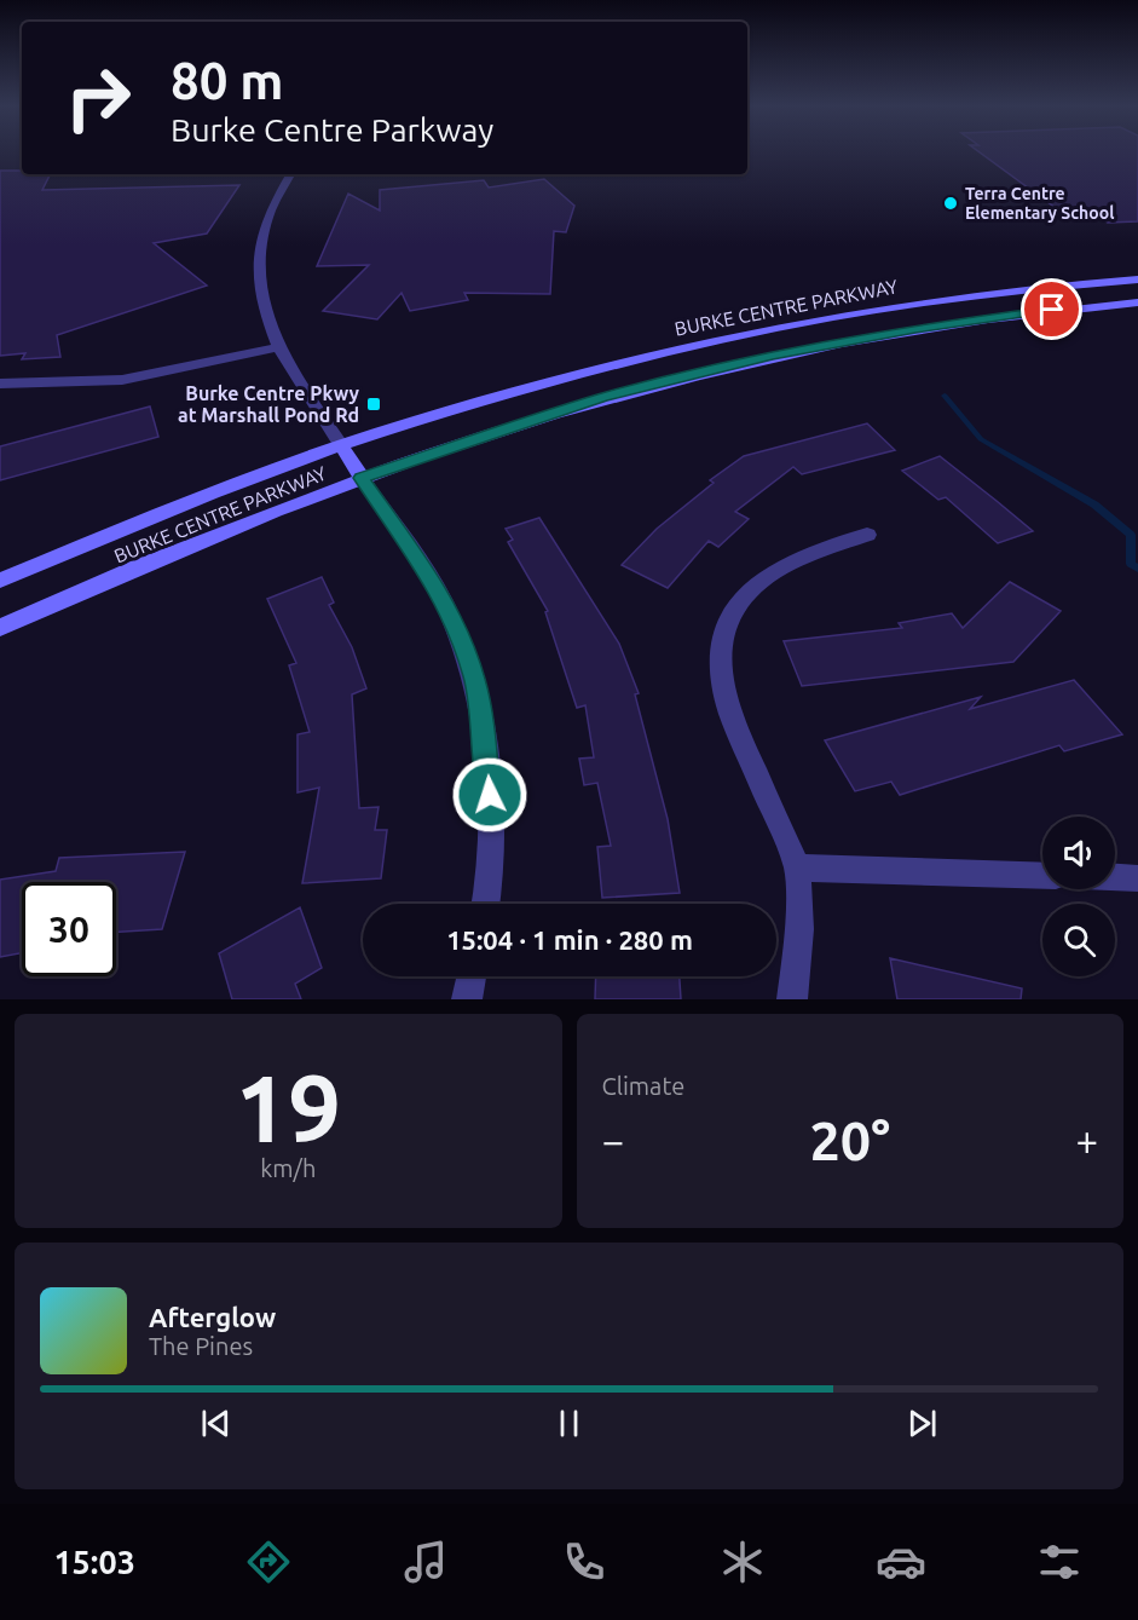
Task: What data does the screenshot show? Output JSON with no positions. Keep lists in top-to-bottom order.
{
  "streets": {
    "main road": ["BURKE CENTRE PARKWAY"]
  },
  "places": {
    "other": ["Terra Centre Elementary School"],
    "transit": ["Burke Centre Pkwy at Marshall Pond Rd"]
  },
  "page": {
    "turn": ["80 m", "Burke Centre Parkway"],
    "limit": "30",
    "trip": "15:04 · 1 min · 280 m",
    "tile": [
      ["19", "km/h"],
      "Climate"
    ],
    "heat": ["−", "20°", "+"],
    "song": ["Afterglow", "The Pines"],
    "tabs": "15:03"
  }
}
